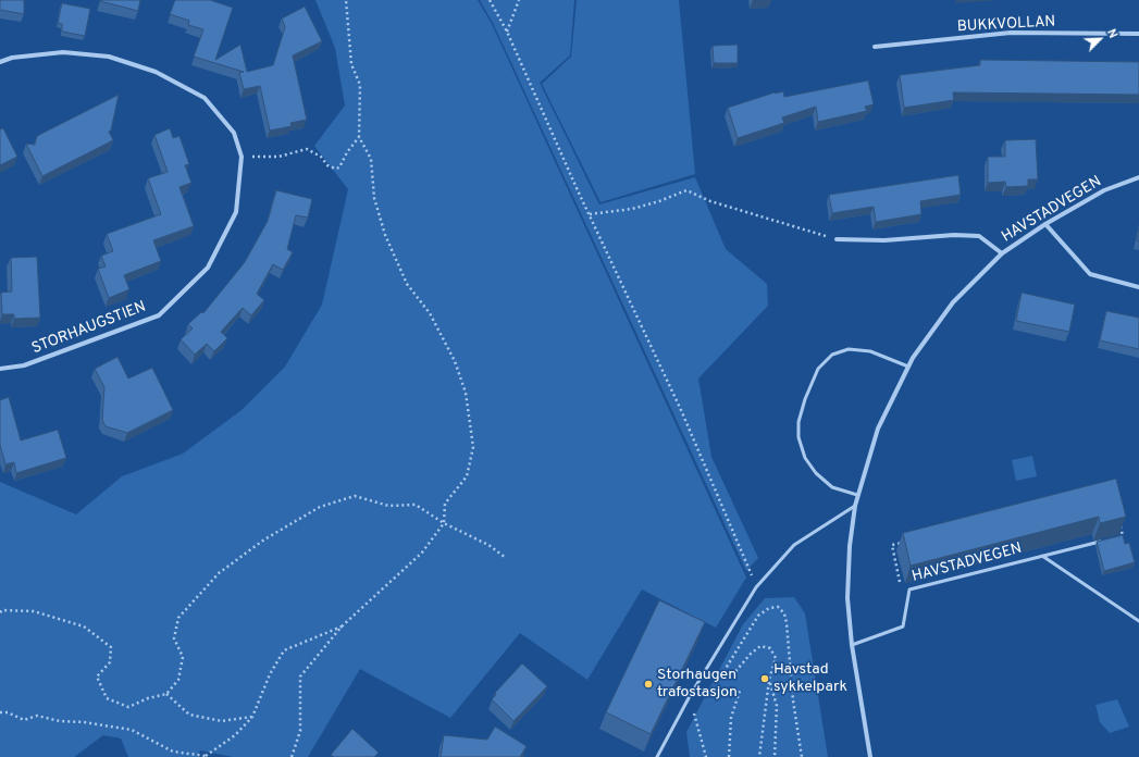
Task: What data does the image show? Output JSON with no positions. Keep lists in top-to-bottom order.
{
  "streets": {
    "street": ["BUKKVOLLAN", "HAVSTADVEGEN", "STORHAUGSTIEN"]
  },
  "places": ["Havstad sykkelpark", "Storhaugen trafostasjon"],
  "north": "top right"
}
